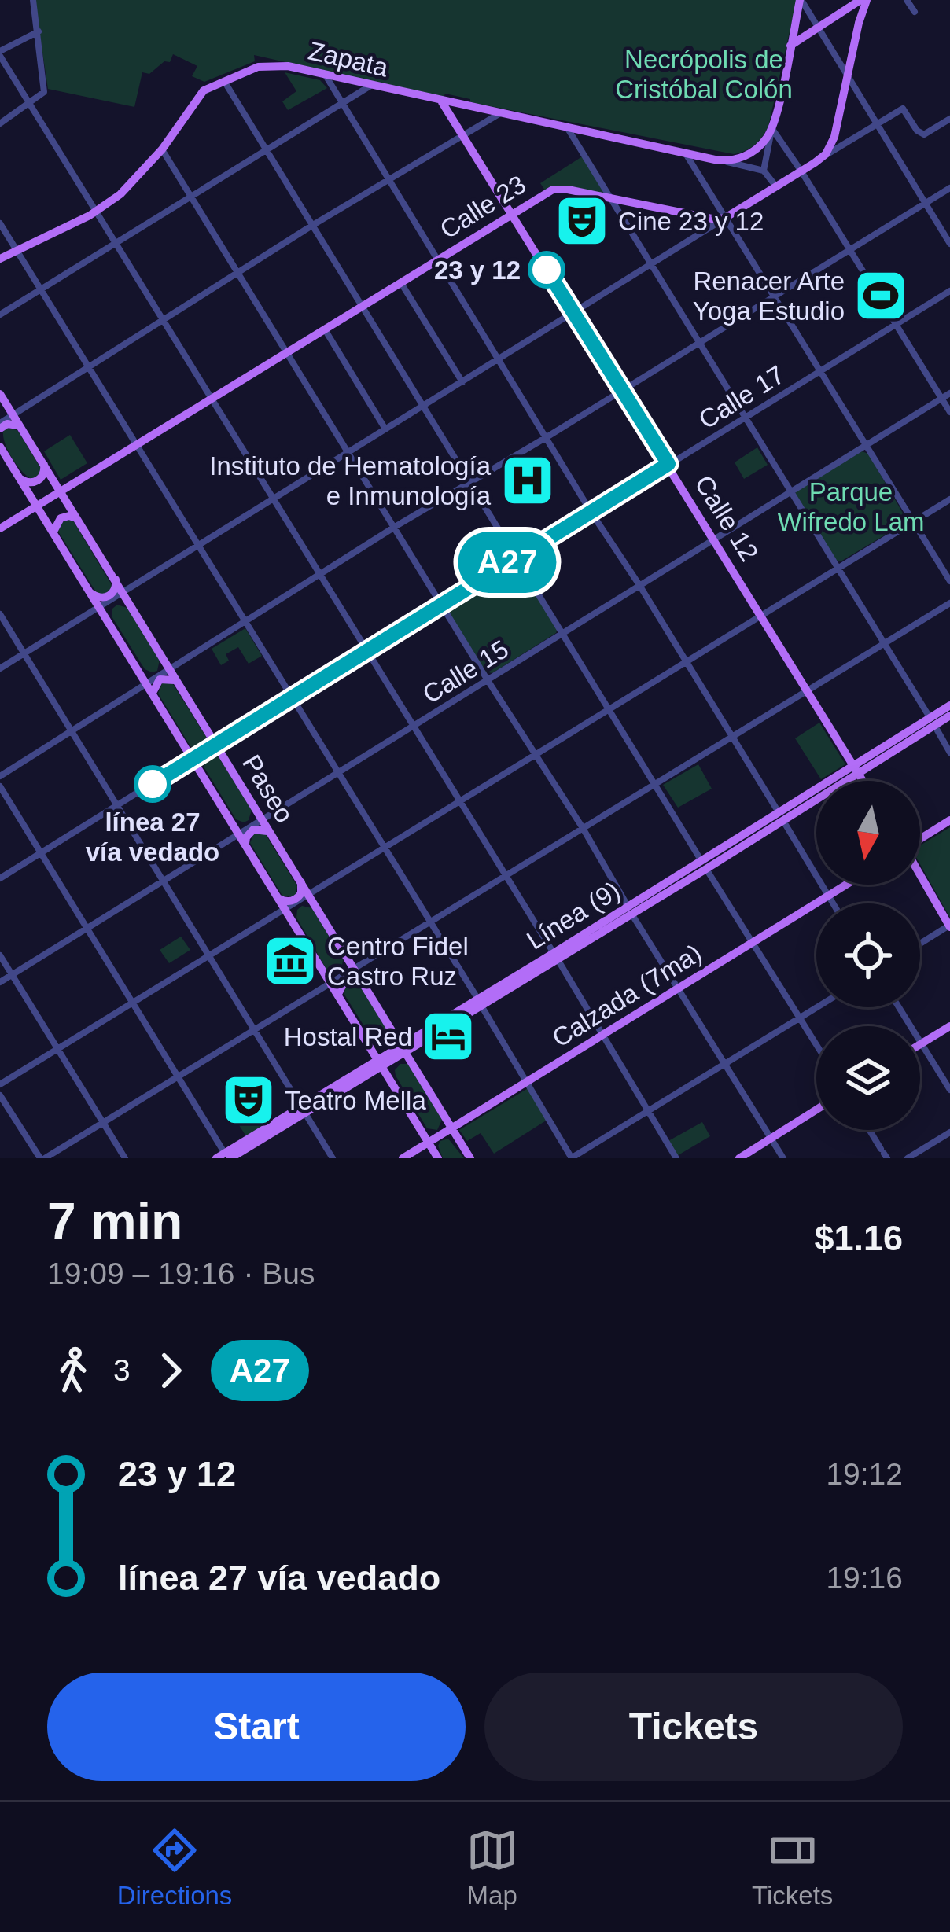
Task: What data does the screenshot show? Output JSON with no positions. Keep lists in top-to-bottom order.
{
  "streets": {
    "main road": [
      "Zapata",
      "Calle 23",
      "Calle 12",
      "Paseo",
      "Línea (9)",
      "Calzada (7ma)"
    ],
    "street": ["Calle 17", "Calle 15"]
  },
  "crossings": [
    ["Zapata", "Calle 12"],
    ["Calle 23", "Calle 12"],
    ["Calle 23", "Paseo"],
    ["Calle 17", "Calle 12"],
    ["Calle 17", "Paseo"],
    ["Calle 12", "Calle 15"],
    ["Calle 12", "Línea (9)"],
    ["Calle 15", "Paseo"],
    ["Paseo", "Línea (9)"],
    ["Paseo", "Calzada (7ma)"]
  ],
  "parks": ["Necrópolis de Cristóbal Colón", "Parque Wifredo Lam"],
  "places": {
    "theatre": ["Cine 23 y 12", "Teatro Mella"],
    "other": ["23 y 12", "línea 27 vía vedado"],
    "sports": ["Renacer Arte Yoga Estudio"],
    "hospital": ["Instituto de Hematología e Inmunología"],
    "museum": ["Centro Fidel Castro Ruz"],
    "hotel": ["Hostal Red"]
  },
  "lines": ["bus line A27"],
  "north": "bottom",
  "page": {
    "on_map": "A27",
    "heading": ["7 min", "19:09 – 19:16 · Bus", "$1.16"],
    "legs": ["3", "A27"],
    "list": [
      {
        "name": "23 y 12",
        "value": "19:12"
      },
      {
        "name": "línea 27 vía vedado",
        "value": "19:16"
      }
    ],
    "buttons": ["Start", "Tickets"],
    "tabs": ["Directions", "Map", "Tickets"]
  }
}
